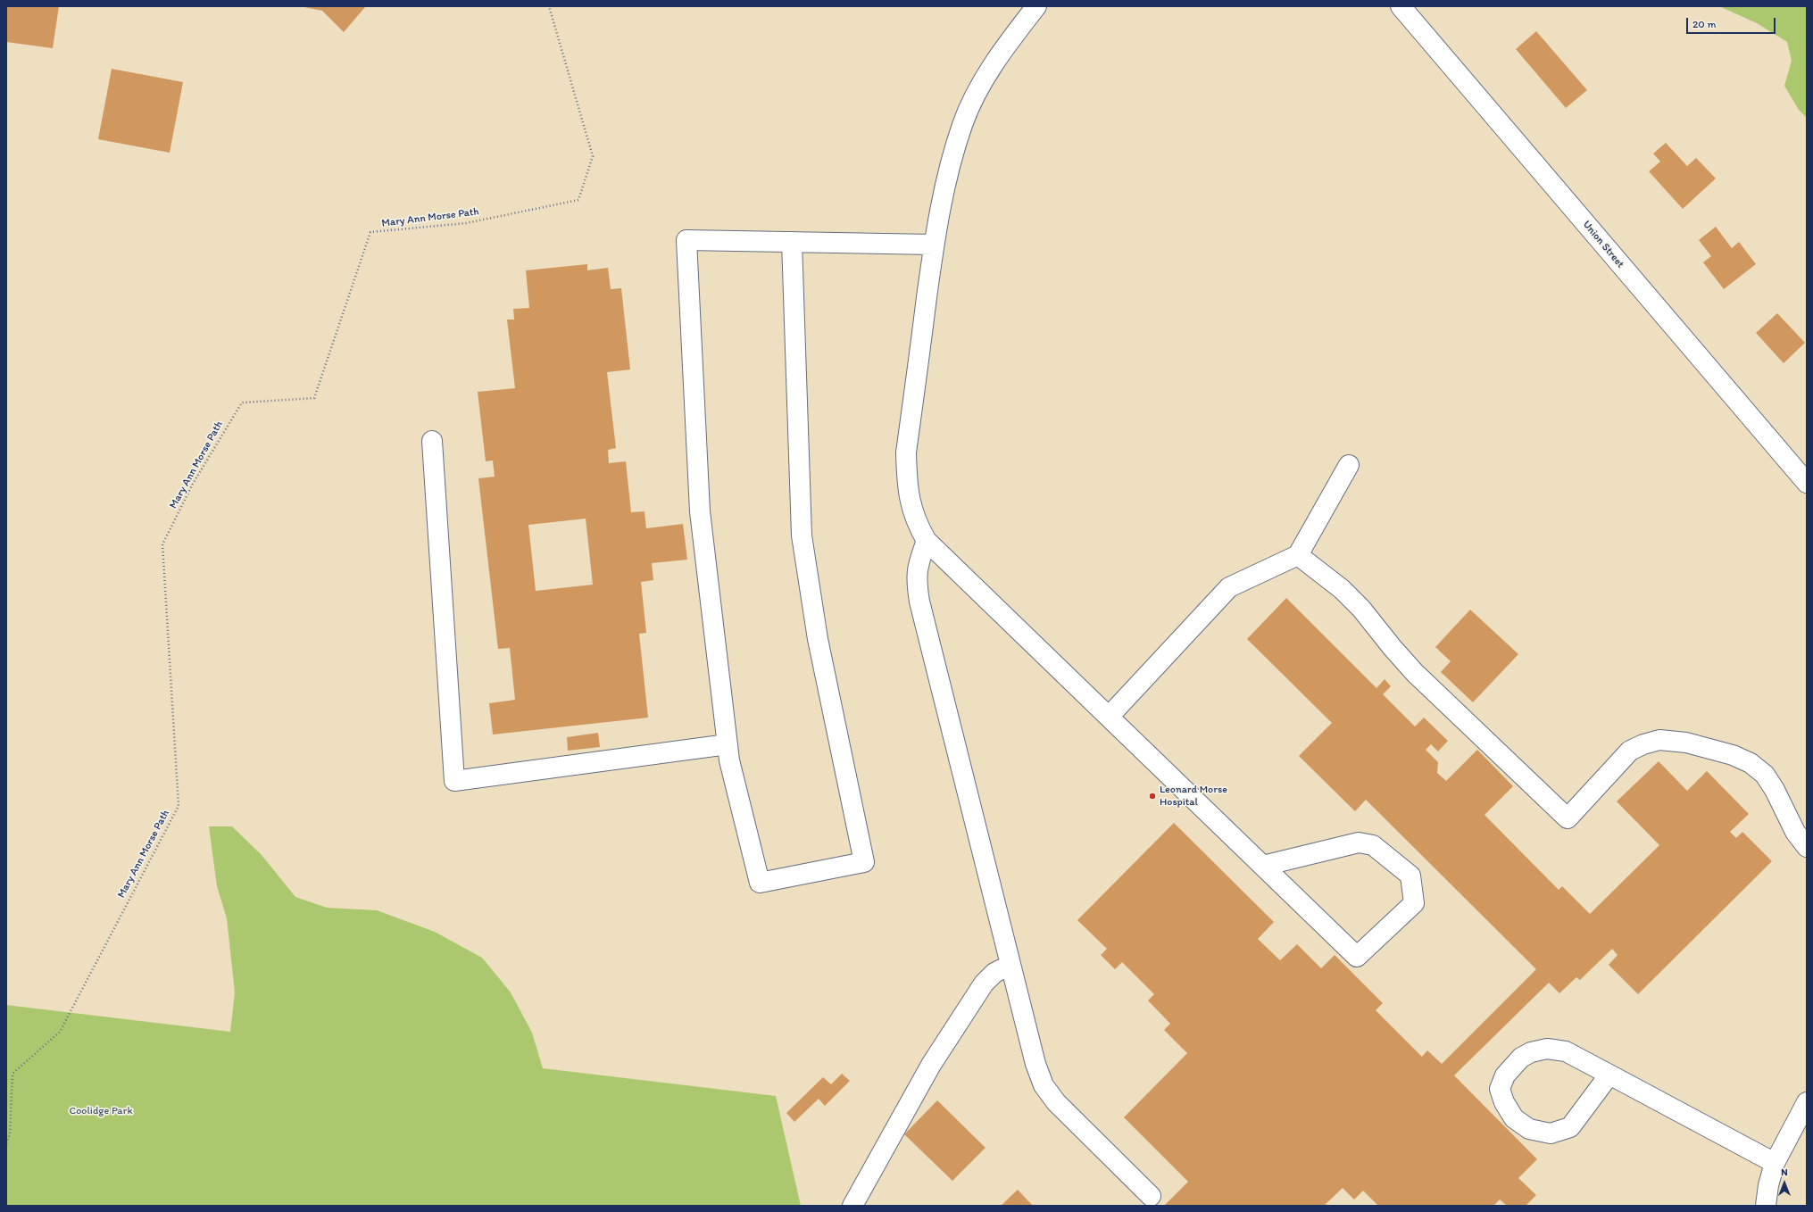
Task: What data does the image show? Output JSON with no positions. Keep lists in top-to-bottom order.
{
  "streets": {
    "street": ["Union Street"],
    "path": ["Mary Ann Morse Path"]
  },
  "parks": ["Coolidge Park"],
  "places": ["Leonard Morse Hospital"],
  "scale_bar": "20 m",
  "north": "top"
}
